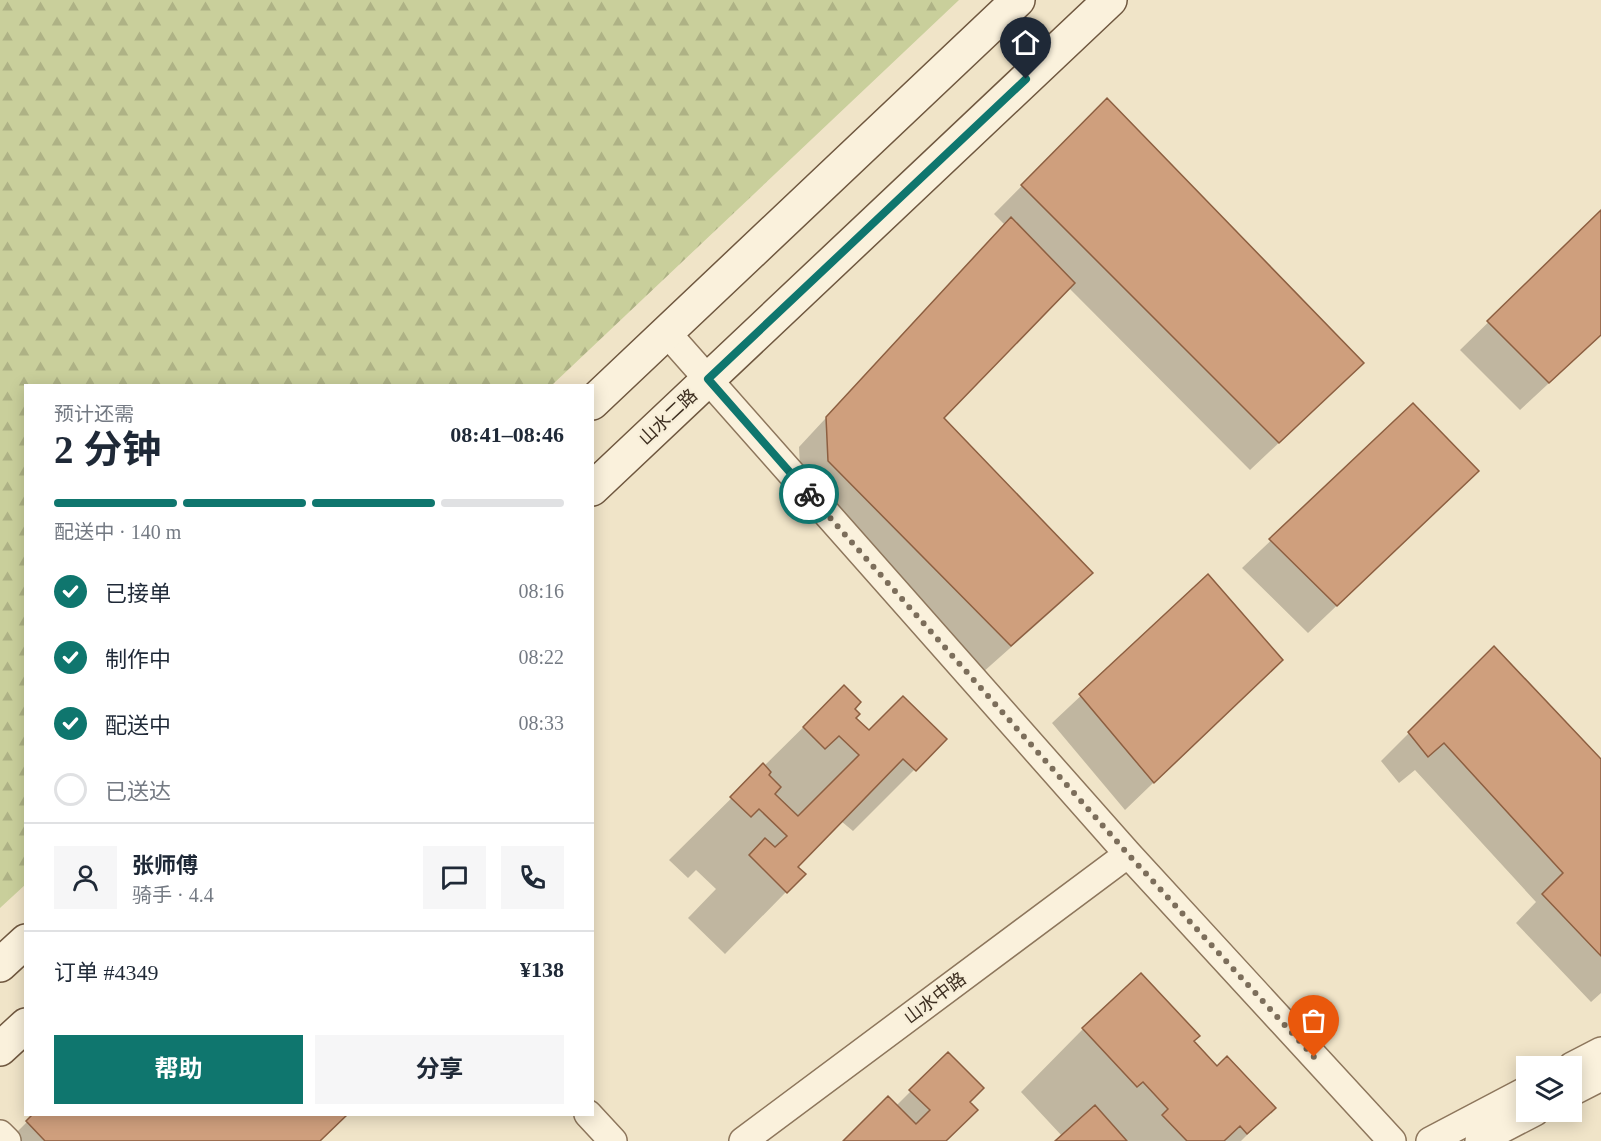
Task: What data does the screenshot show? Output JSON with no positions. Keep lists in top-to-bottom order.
{
  "streets": {
    "street": ["山水二路", "山水中路"]
  },
  "page": {
    "heading": ["2 分钟", "预计还需", "08:41–08:46"],
    "panel": [
      "张师傅",
      "骑手 · 4.4",
      "订单 #4349",
      "¥138"
    ],
    "bar": "配送中 · 140 m",
    "list": [
      ["已接单", "08:16"],
      ["制作中", "08:22"],
      ["配送中", "08:33"],
      "已送达"
    ],
    "buttons": ["帮助", "分享"]
  }
}
